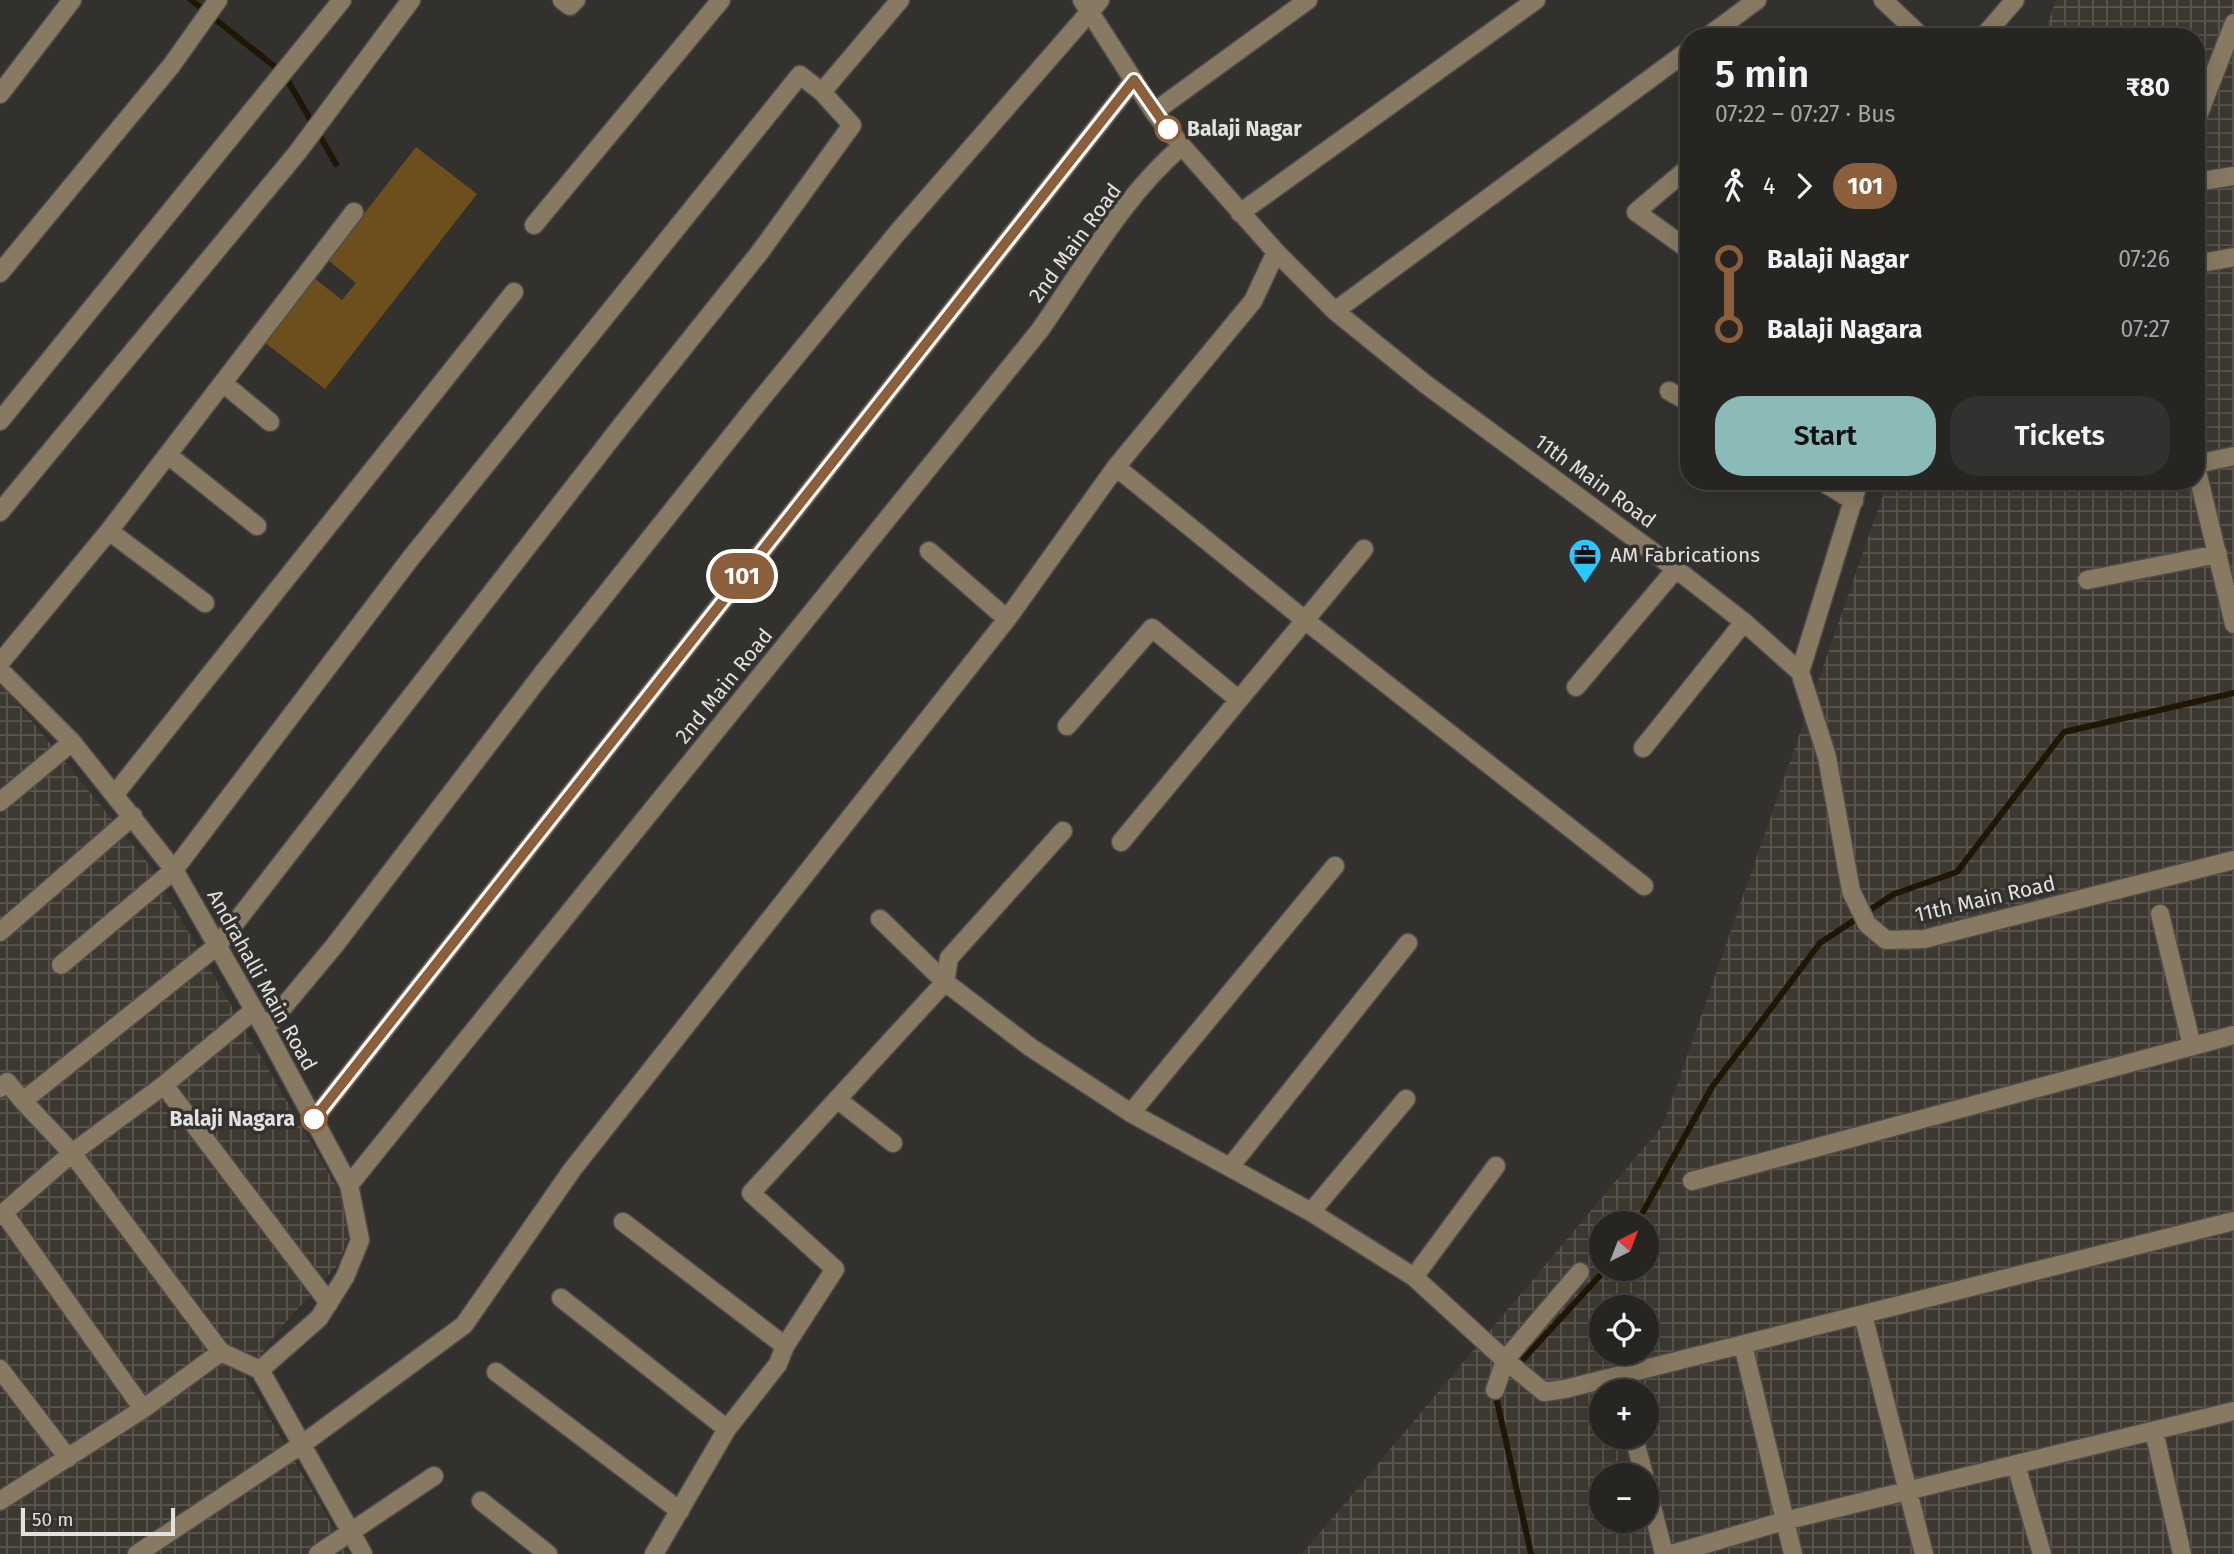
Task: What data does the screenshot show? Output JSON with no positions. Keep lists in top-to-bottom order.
{
  "streets": {
    "street": ["2nd Main Road", "11th Main Road", "Andrahalli Main Road"]
  },
  "crossings": [
    ["2nd Main Road", "11th Main Road"],
    ["2nd Main Road", "Andrahalli Main Road"]
  ],
  "places": {
    "other": ["Balaji Nagar", "Balaji Nagara"],
    "office": ["AM Fabrications"]
  },
  "lines": ["bus line 101"],
  "scale_bar": "50 m",
  "north": "top right",
  "page": {
    "on_map": "101",
    "heading": ["5 min", "07:22 – 07:27 · Bus", "₹80"],
    "legs": ["4", "101"],
    "list": [
      {
        "name": "Balaji Nagar",
        "value": "07:26"
      },
      {
        "name": "Balaji Nagara",
        "value": "07:27"
      }
    ],
    "buttons": ["Start", "Tickets"],
    "map_buttons": ["+", "−"],
    "scale": "50 m"
  }
}
